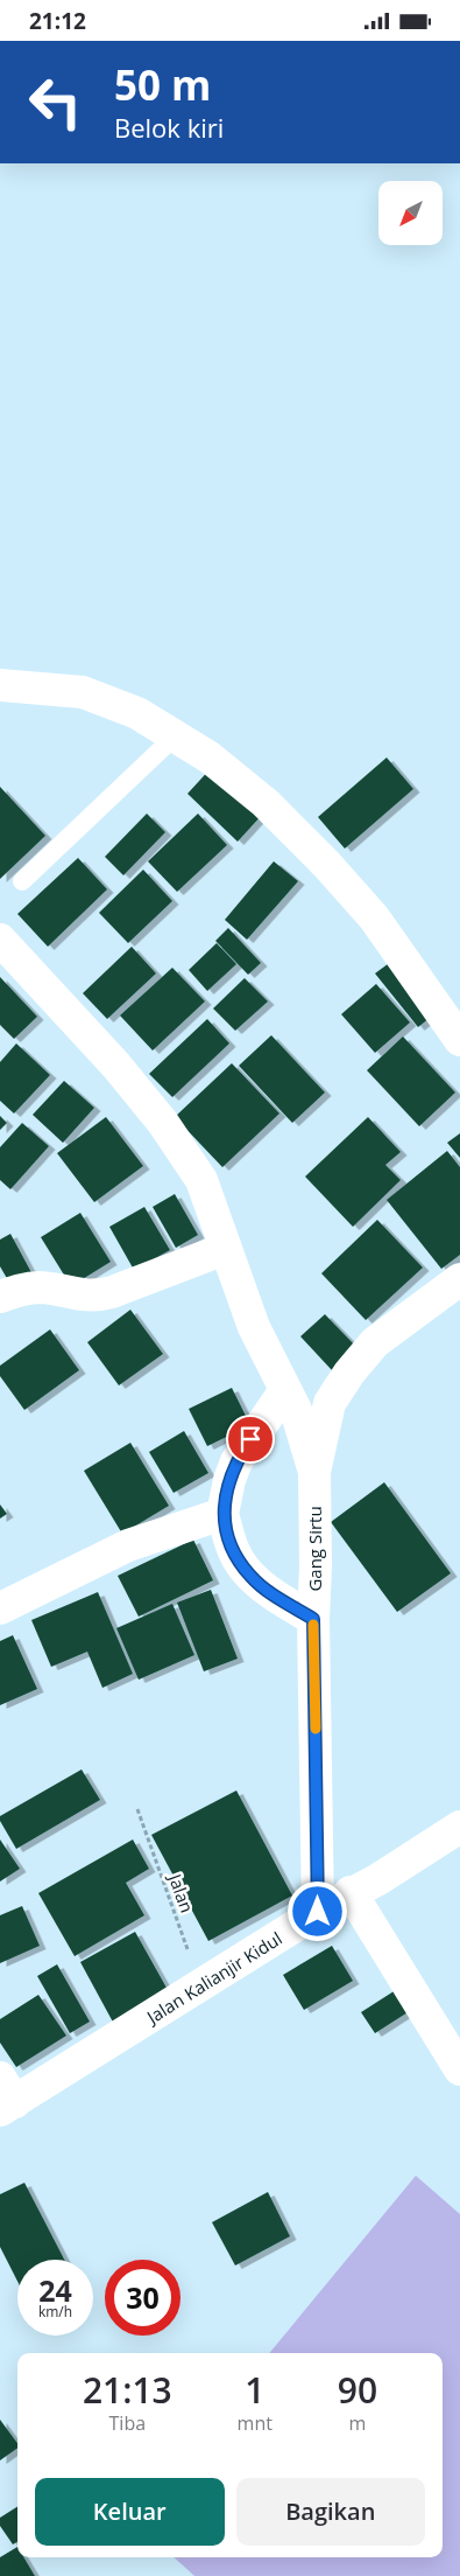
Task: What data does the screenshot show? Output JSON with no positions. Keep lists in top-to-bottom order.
{
  "streets": {
    "street": ["Gang Sirtu", "Jalan Kalianjir Kidul"],
    "path": ["Jalan"]
  },
  "crossings": [
    ["Gang Sirtu", "Jalan Kalianjir Kidul"],
    ["Jalan", "Jalan Kalianjir Kidul"]
  ],
  "north": "bottom left",
  "page": {
    "status": "21:12",
    "turn": ["50 m", "Belok kiri"],
    "speed": "24 km/h",
    "limit": "30",
    "eta": [
      "21:13",
      "Tiba",
      "1",
      "mnt",
      "90",
      "m"
    ],
    "buttons": ["Keluar", "Bagikan"]
  }
}
